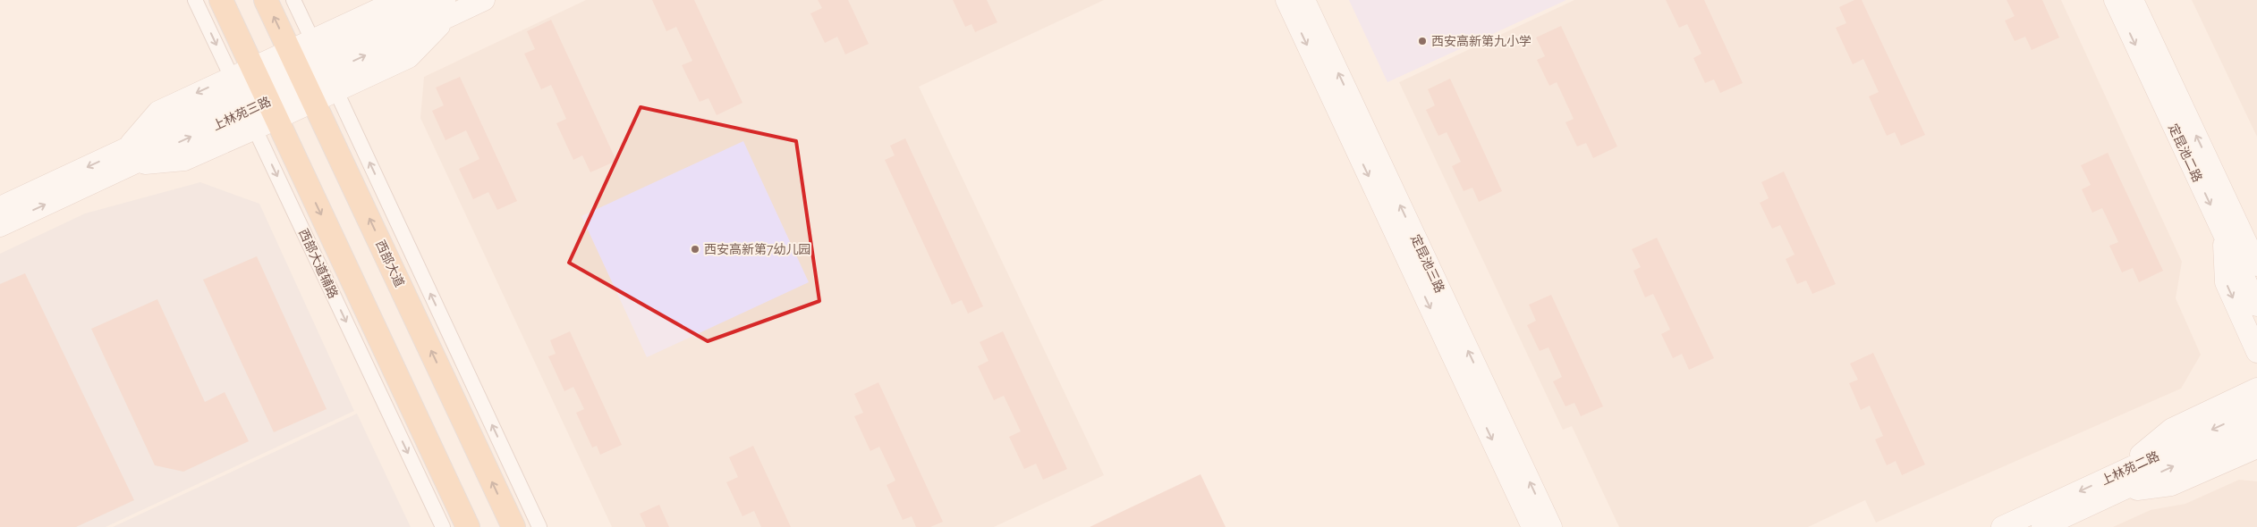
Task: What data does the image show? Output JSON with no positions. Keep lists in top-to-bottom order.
{
  "streets": {
    "main road": ["西部大道"],
    "street": [
      "上林苑三路",
      "定昆池二路",
      "西部大道辅路",
      "定昆池三路",
      "上林苑二路"
    ]
  },
  "crossings": [
    ["上林苑三路", "西部大道辅路"],
    ["上林苑三路", "西部大道"]
  ],
  "places": ["西安高新第九小学", "西安高新第7幼儿园"]
}
